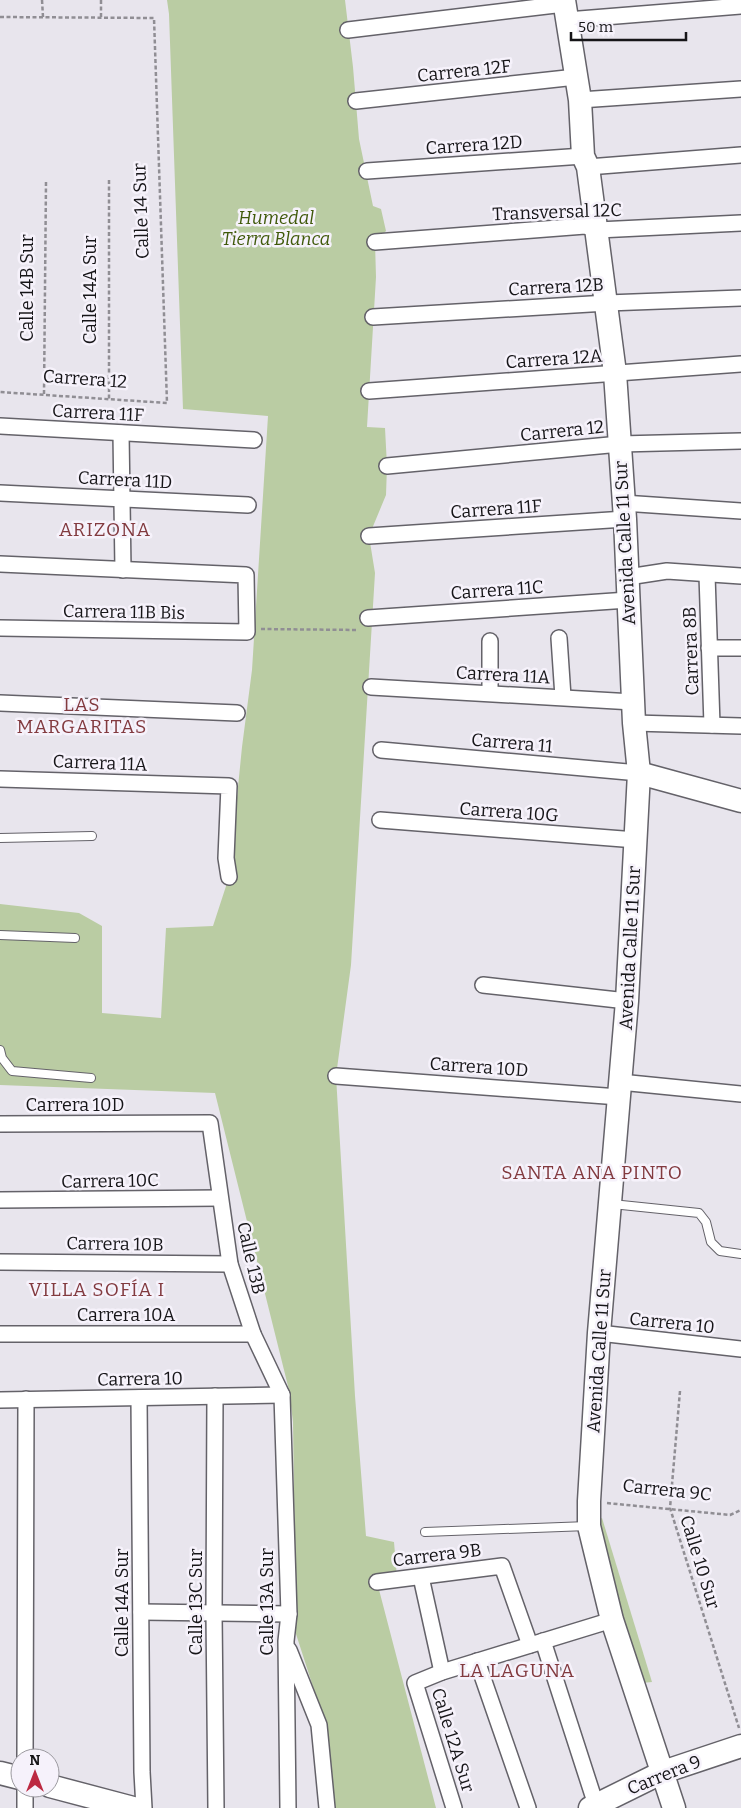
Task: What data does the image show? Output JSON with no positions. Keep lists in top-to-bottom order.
{
  "streets": {
    "street": [
      "Carrera 12F",
      "Carrera 12D",
      "Transversal 12C",
      "Carrera 12B",
      "Calle 14A Sur",
      "Carrera 12A",
      "Carrera 12",
      "Carrera 11F",
      "Carrera 11D",
      "Avenida Calle 11 Sur",
      "Carrera 11C",
      "Carrera 11B Bis",
      "Carrera 8B",
      "Carrera 11A",
      "Carrera 11",
      "Carrera 10G",
      "Carrera 10D",
      "Carrera 10C",
      "Carrera 10B",
      "Calle 13B",
      "Carrera 10A",
      "Carrera 10",
      "Carrera 9B",
      "Calle 13C Sur",
      "Calle 13A Sur",
      "Calle 12A Sur",
      "Carrera 9"
    ],
    "path": [
      "Calle 14 Sur",
      "Calle 14B Sur",
      "Carrera 9C",
      "Calle 10 Sur"
    ]
  },
  "crossings": [
    ["Carrera 12F", "Avenida Calle 11 Sur"],
    ["Carrera 12D", "Avenida Calle 11 Sur"],
    ["Calle 14 Sur", "Carrera 12"],
    ["Transversal 12C", "Avenida Calle 11 Sur"],
    ["Carrera 12B", "Avenida Calle 11 Sur"],
    ["Calle 14B Sur", "Carrera 12"],
    ["Calle 14A Sur", "Carrera 12"],
    ["Calle 14A Sur", "Carrera 10"],
    ["Carrera 12A", "Avenida Calle 11 Sur"],
    ["Carrera 12", "Avenida Calle 11 Sur"],
    ["Carrera 11F", "Avenida Calle 11 Sur"],
    ["Avenida Calle 11 Sur", "Carrera 11C"],
    ["Avenida Calle 11 Sur", "Carrera 11A"],
    ["Avenida Calle 11 Sur", "Carrera 11"],
    ["Avenida Calle 11 Sur", "Carrera 10G"],
    ["Avenida Calle 11 Sur", "Carrera 10D"],
    ["Avenida Calle 11 Sur", "Carrera 10"],
    ["Avenida Calle 11 Sur", "Carrera 9C"],
    ["Avenida Calle 11 Sur", "Carrera 9"],
    ["Carrera 8B", "Carrera 11A"],
    ["Carrera 10D", "Calle 13B"],
    ["Carrera 10C", "Calle 13B"],
    ["Carrera 10B", "Calle 13B"],
    ["Calle 13B", "Carrera 10A"],
    ["Calle 13B", "Carrera 10"],
    ["Calle 13B", "Calle 13A Sur"],
    ["Carrera 10", "Calle 13C Sur"],
    ["Carrera 10", "Calle 13A Sur"],
    ["Carrera 9C", "Calle 10 Sur"]
  ],
  "districts": [
    "ARIZONA",
    "LAS MARGARITAS",
    "SANTA ANA PINTO",
    "VILLA SOFÍA I",
    "LA LAGUNA"
  ],
  "parks": ["Humedal Tierra Blanca"],
  "scale_bar": "50 m",
  "north": "top"
}
